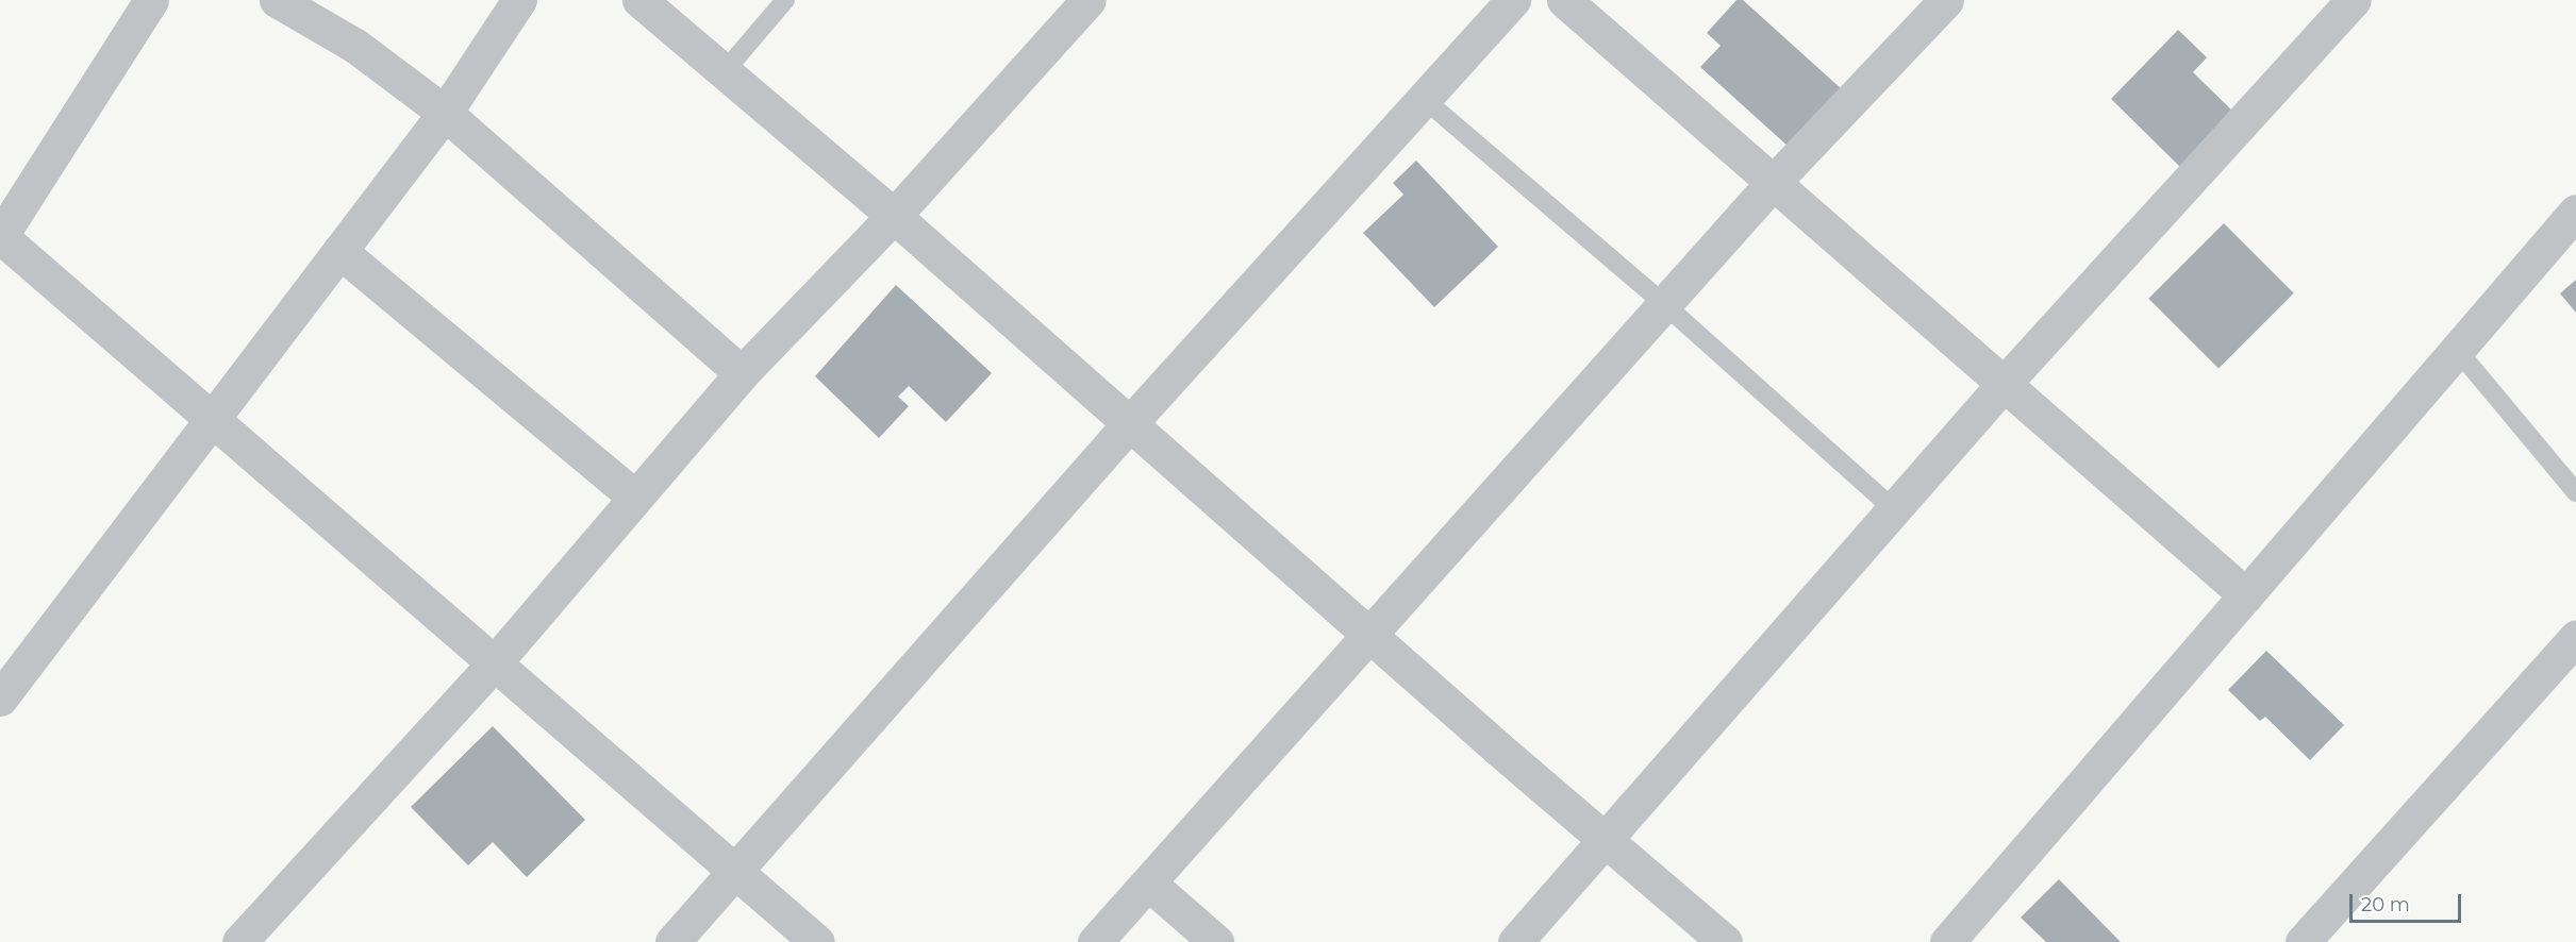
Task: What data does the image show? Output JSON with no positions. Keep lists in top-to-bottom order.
{
  "scale_bar": "20 m"
}
